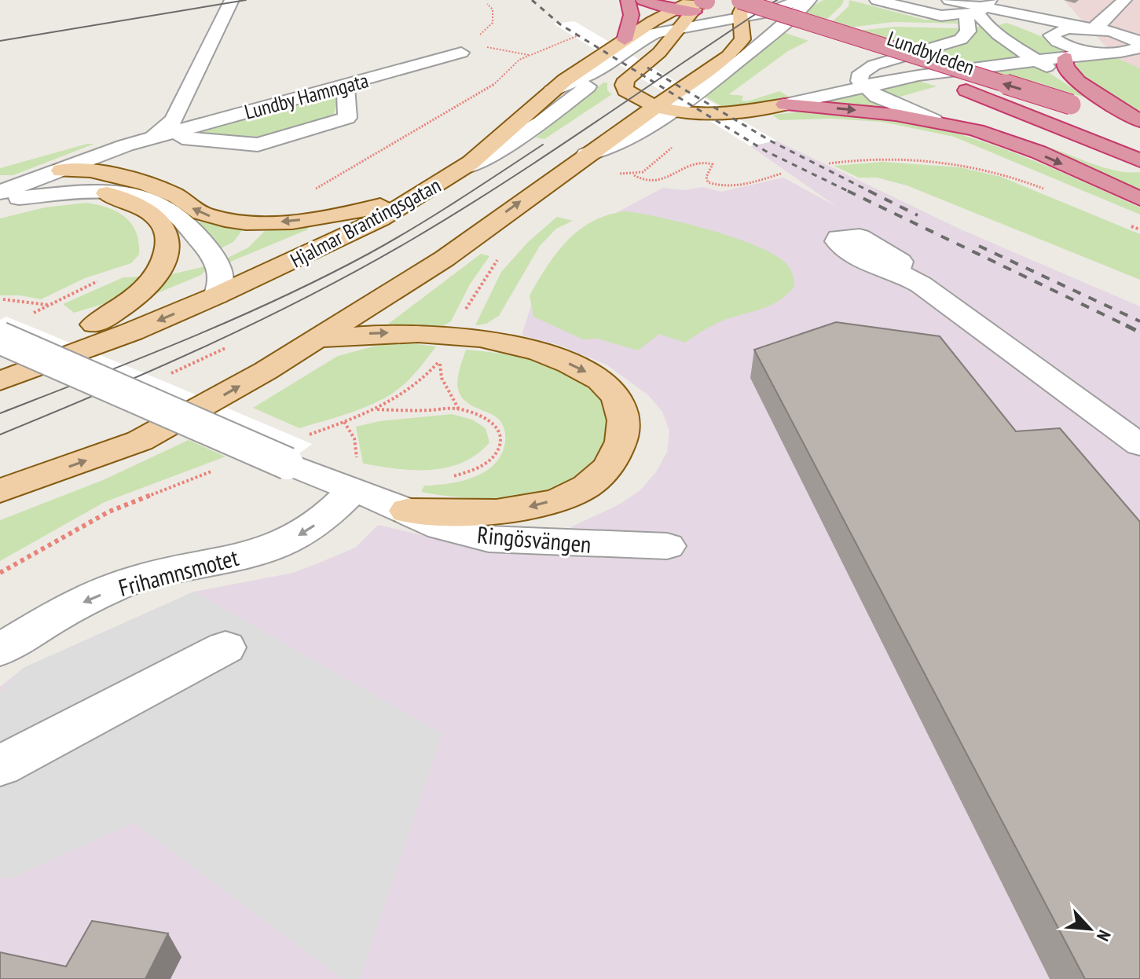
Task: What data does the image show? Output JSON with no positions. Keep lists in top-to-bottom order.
{
  "streets": {
    "highway": ["Lundbyleden"],
    "main road": ["Hjalmar Brantingsgatan"],
    "street": ["Lundby Hamngata", "Ringösvängen", "Frihamnsmotet"]
  },
  "crossings": [
    ["Lundbyleden", "Hjalmar Brantingsgatan"]
  ],
  "north": "bottom right"
}
